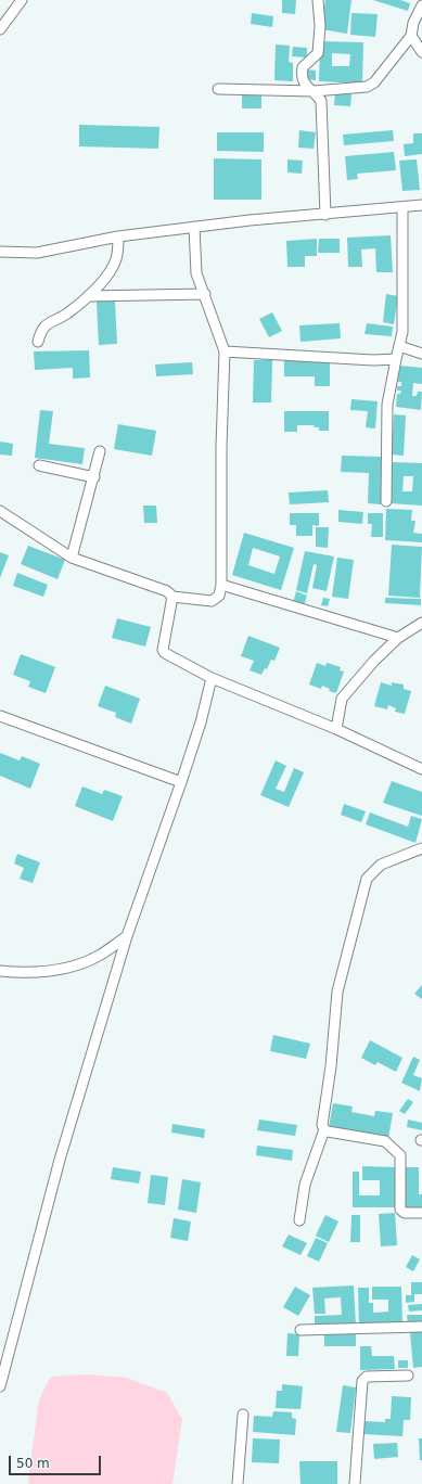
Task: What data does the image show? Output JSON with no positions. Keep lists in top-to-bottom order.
{
  "scale_bar": "50 m"
}
